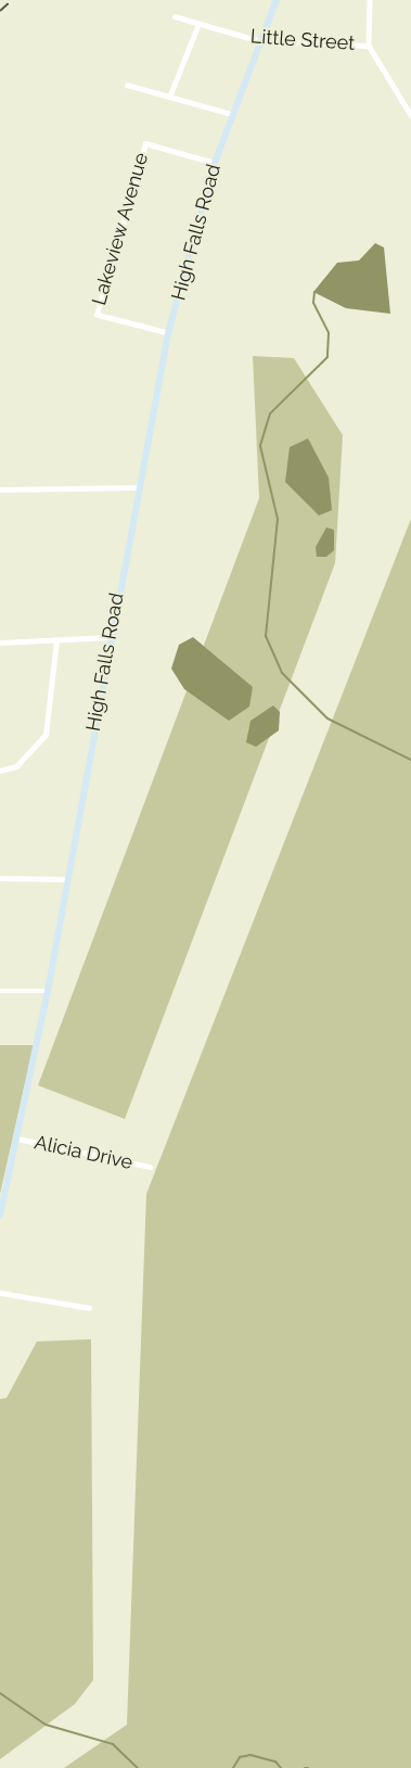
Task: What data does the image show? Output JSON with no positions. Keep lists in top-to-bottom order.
{
  "streets": {
    "street": [
      "Little Street",
      "Lakeview Avenue",
      "High Falls Road",
      "Alicia Drive"
    ]
  },
  "crossings": [
    ["Little Street", "High Falls Road"],
    ["Lakeview Avenue", "High Falls Road"],
    ["High Falls Road", "Alicia Drive"]
  ]
}
